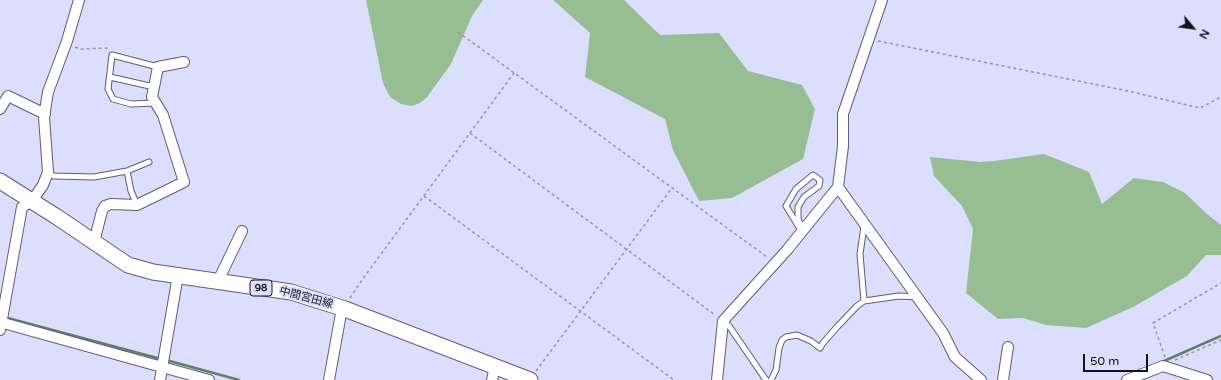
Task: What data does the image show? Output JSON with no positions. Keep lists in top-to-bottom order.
{
  "streets": {
    "main road": ["98", "中間宮田線"]
  },
  "scale_bar": "50 m",
  "north": "bottom right"
}
